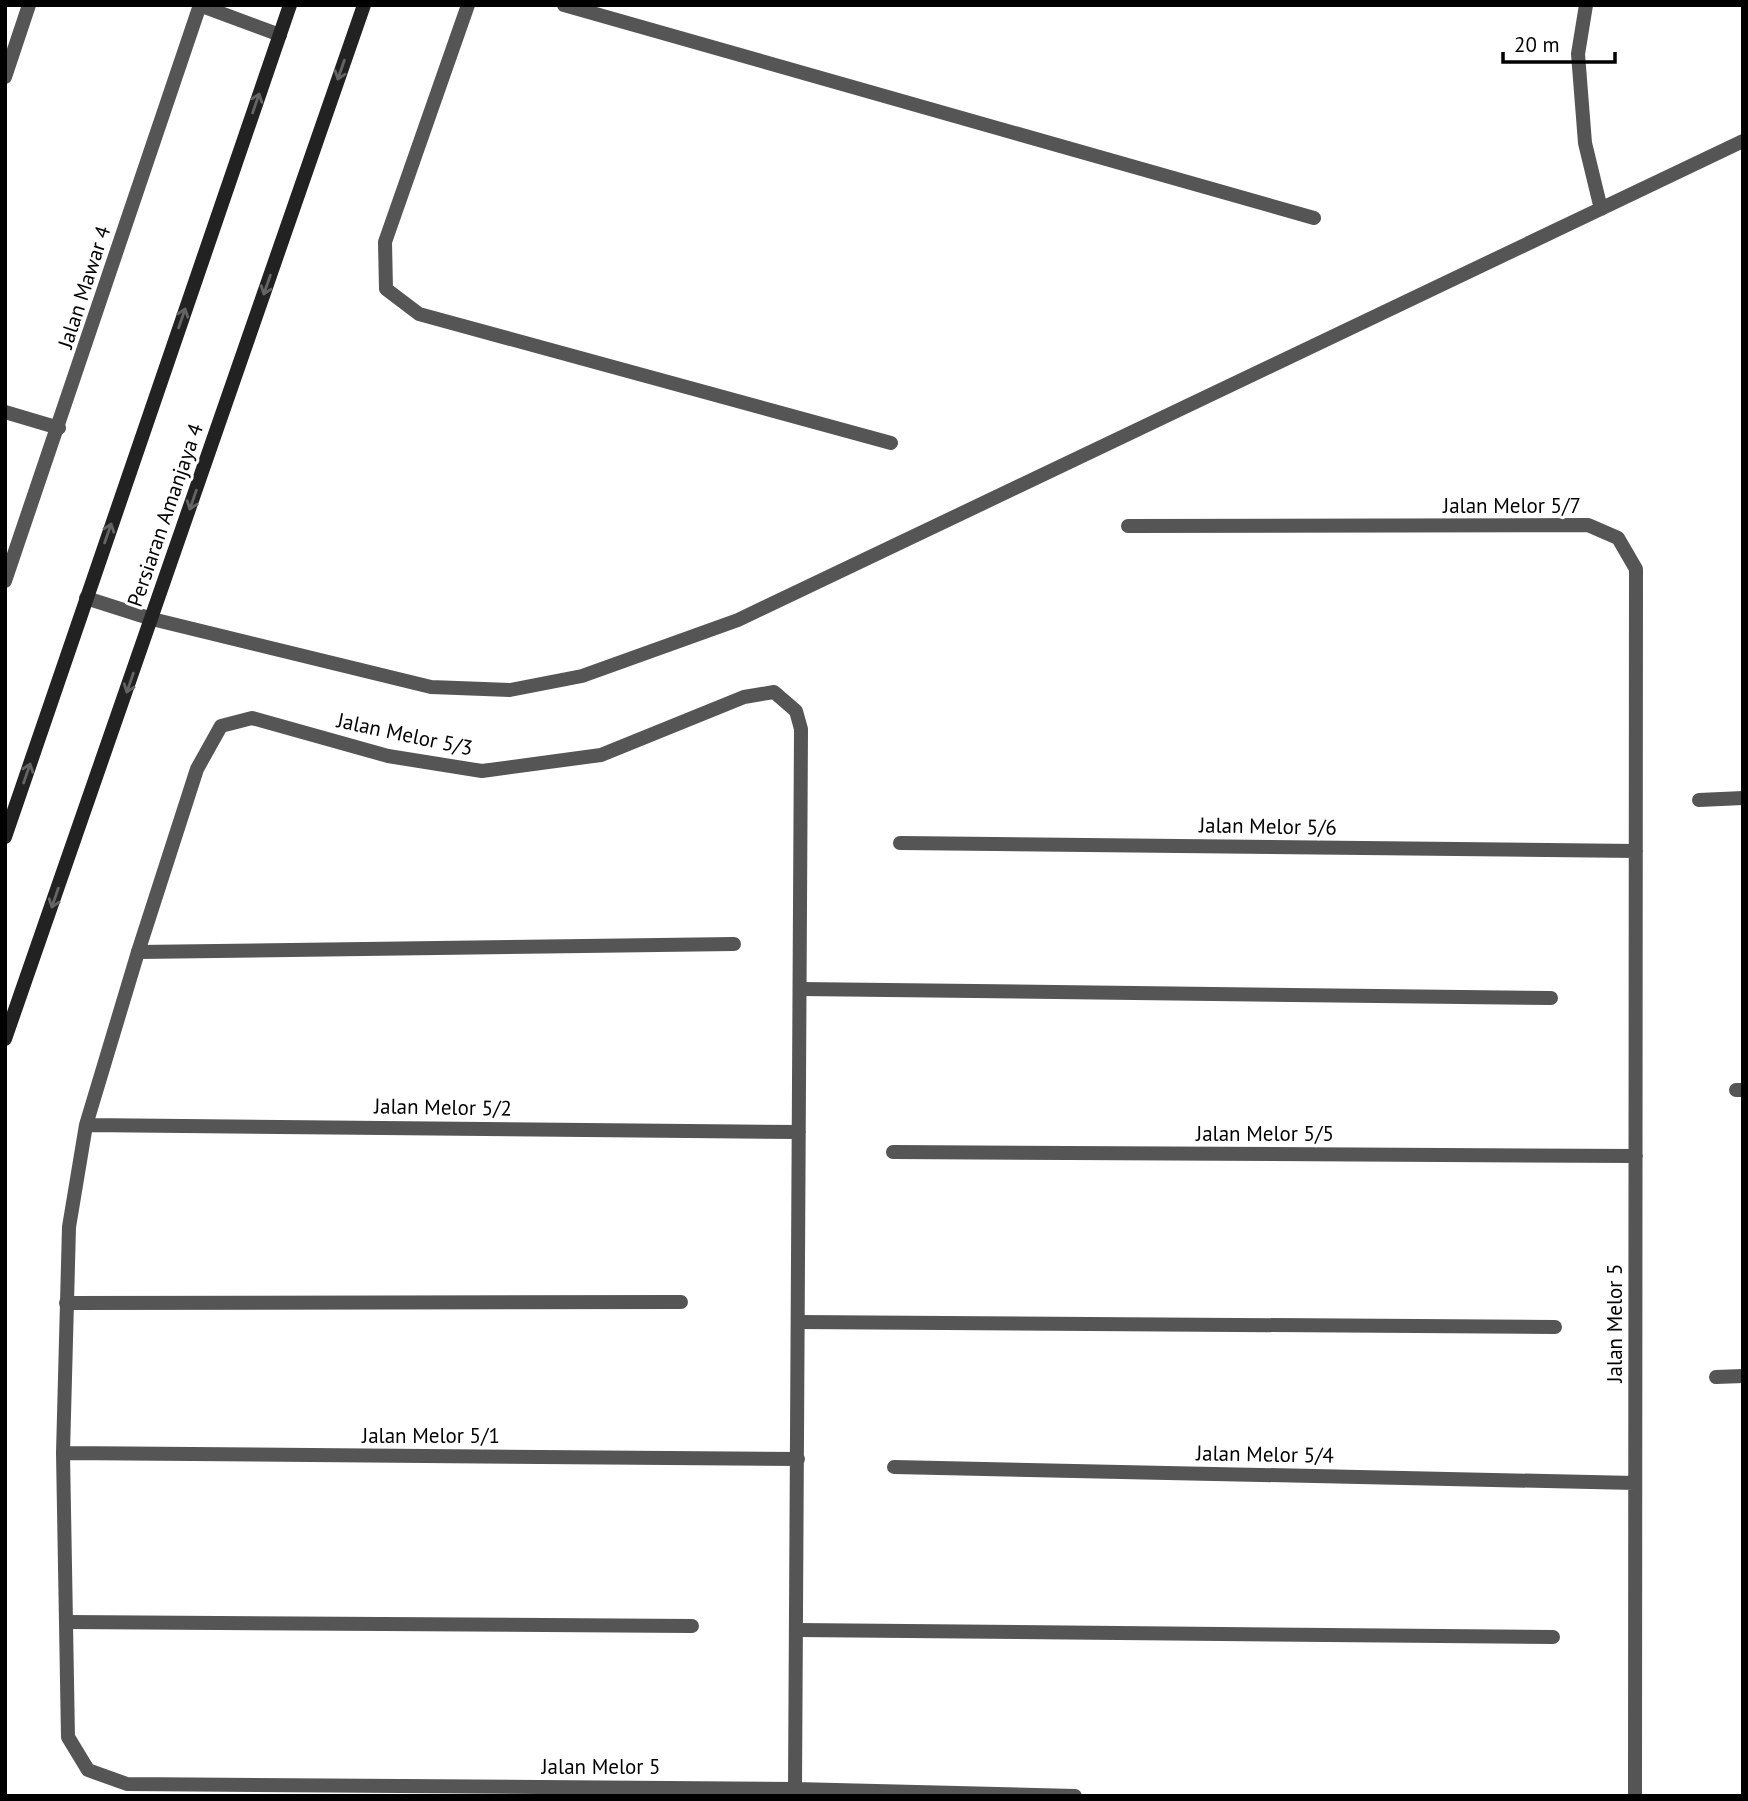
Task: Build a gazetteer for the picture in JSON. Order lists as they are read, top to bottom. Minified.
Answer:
{"streets":{"street":["Jalan Mawar 4","Jalan Melor 5/7","Persiaran Amanjaya 4","Jalan Melor 5/3","Jalan Melor 5/6","Jalan Melor 5/2","Jalan Melor 5/5","Jalan Melor 5","Jalan Melor 5/1","Jalan Melor 5/4"]},"crossings":[["Jalan Melor 5/7","Jalan Melor 5/6"],["Jalan Melor 5/7","Jalan Melor 5"],["Jalan Melor 5/3","Jalan Melor 5"],["Jalan Melor 5/6","Jalan Melor 5"],["Jalan Melor 5/2","Jalan Melor 5"],["Jalan Melor 5/5","Jalan Melor 5"],["Jalan Melor 5","Jalan Melor 5/1"],["Jalan Melor 5","Jalan Melor 5/4"]],"scale_bar":"20 m"}
